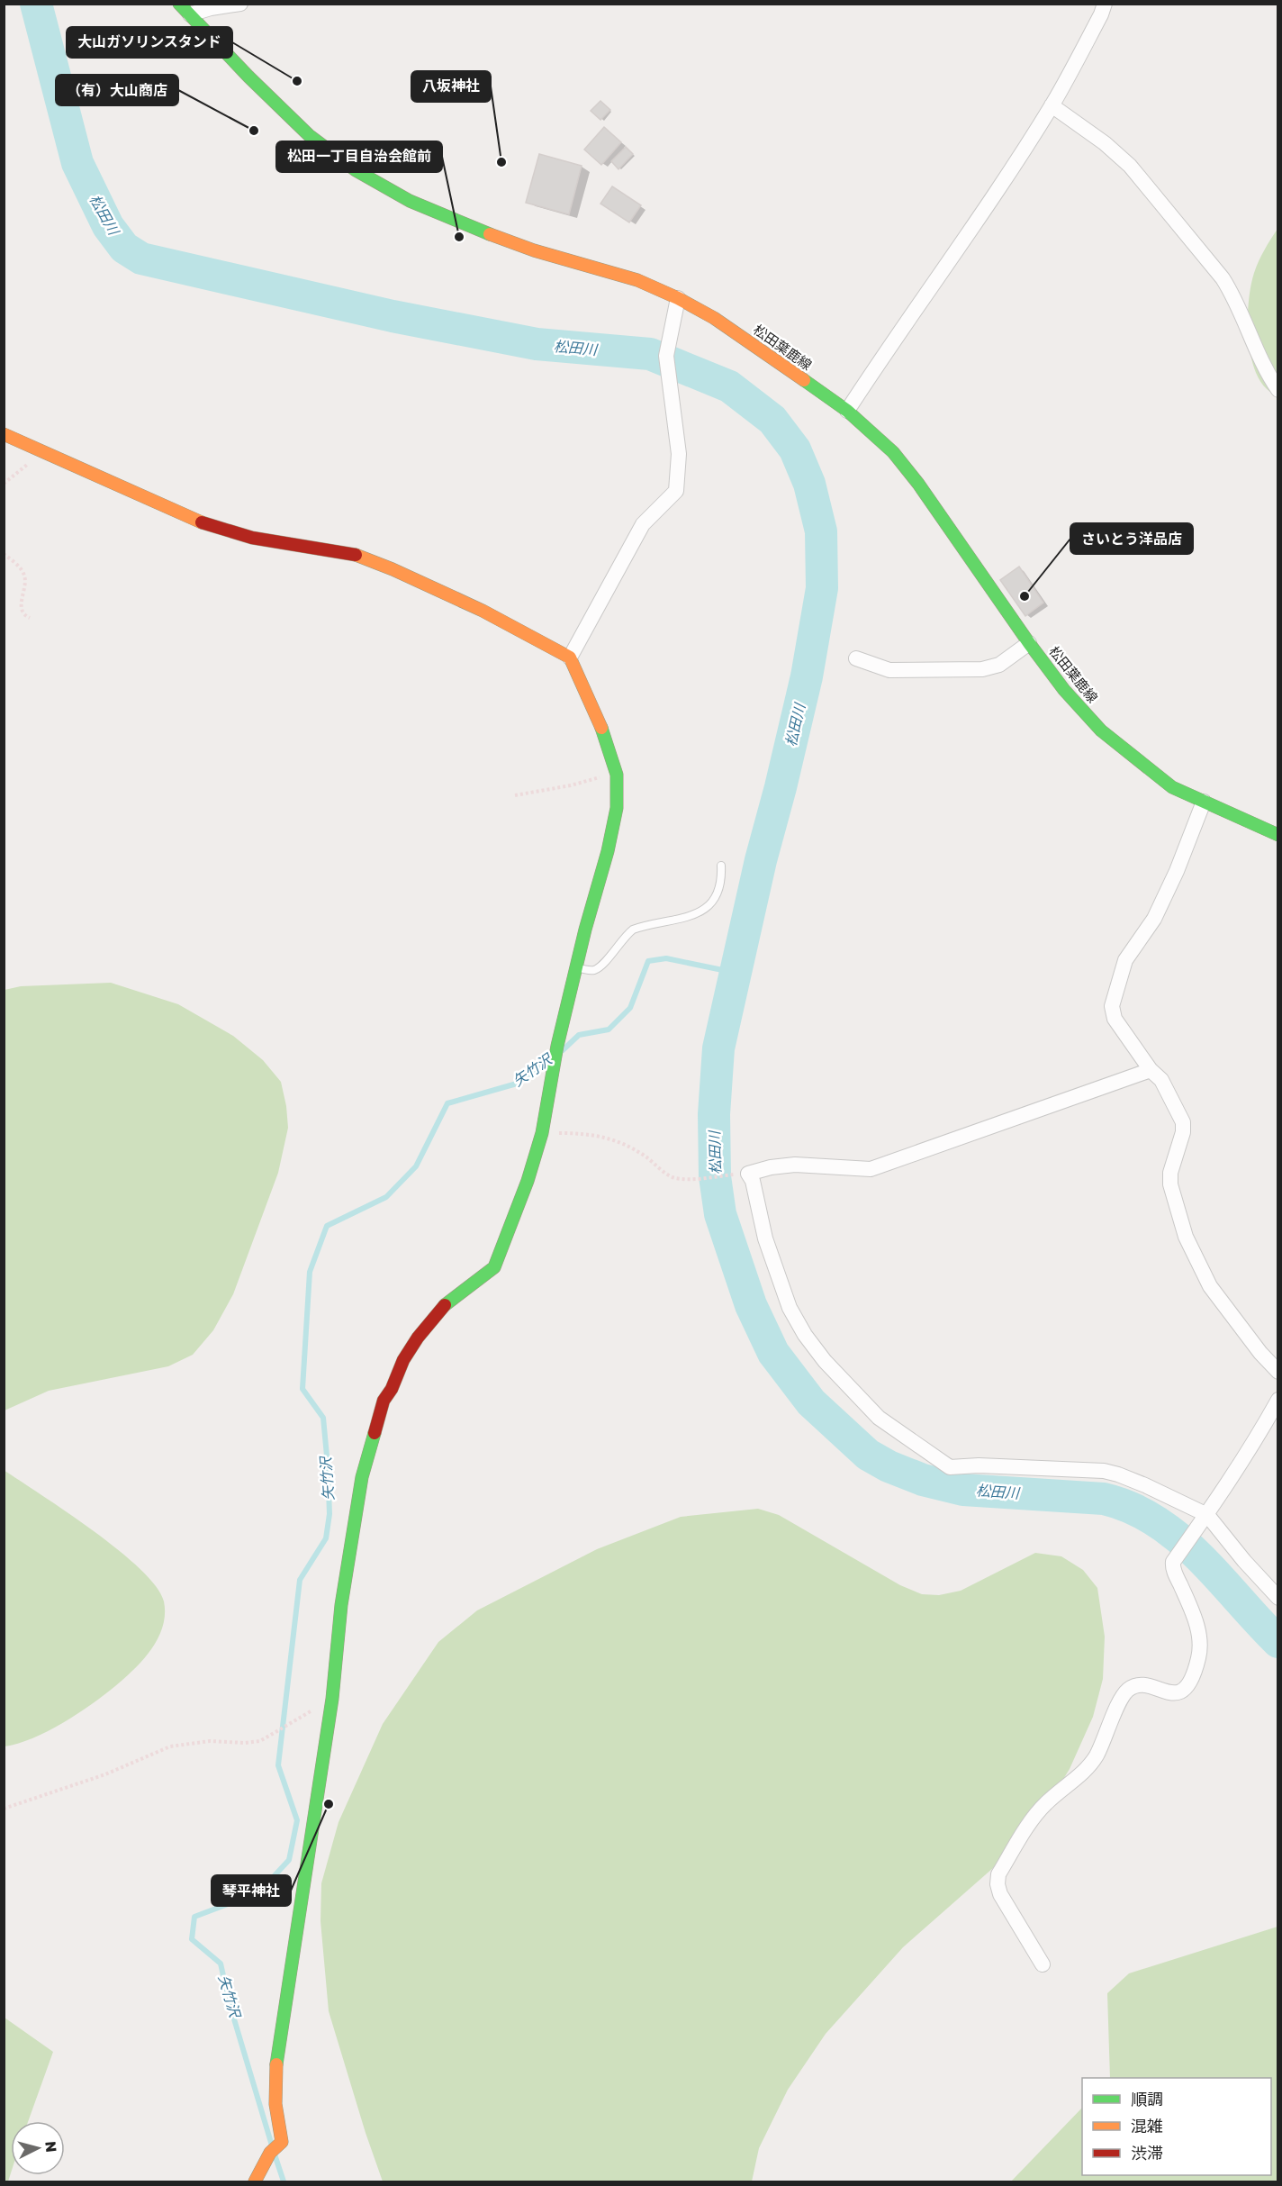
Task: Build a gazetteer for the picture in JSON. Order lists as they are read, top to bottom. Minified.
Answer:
{"streets":{"street":["松田葉鹿線"]},"water":["松田川","矢竹沢"],"places":["大山ガソリンスタンド","（有）大山商店","八坂神社","松田一丁目自治会館前","さいとう洋品店","琴平神社"],"legend":["順調","混雑","渋滞"],"north":"right"}
